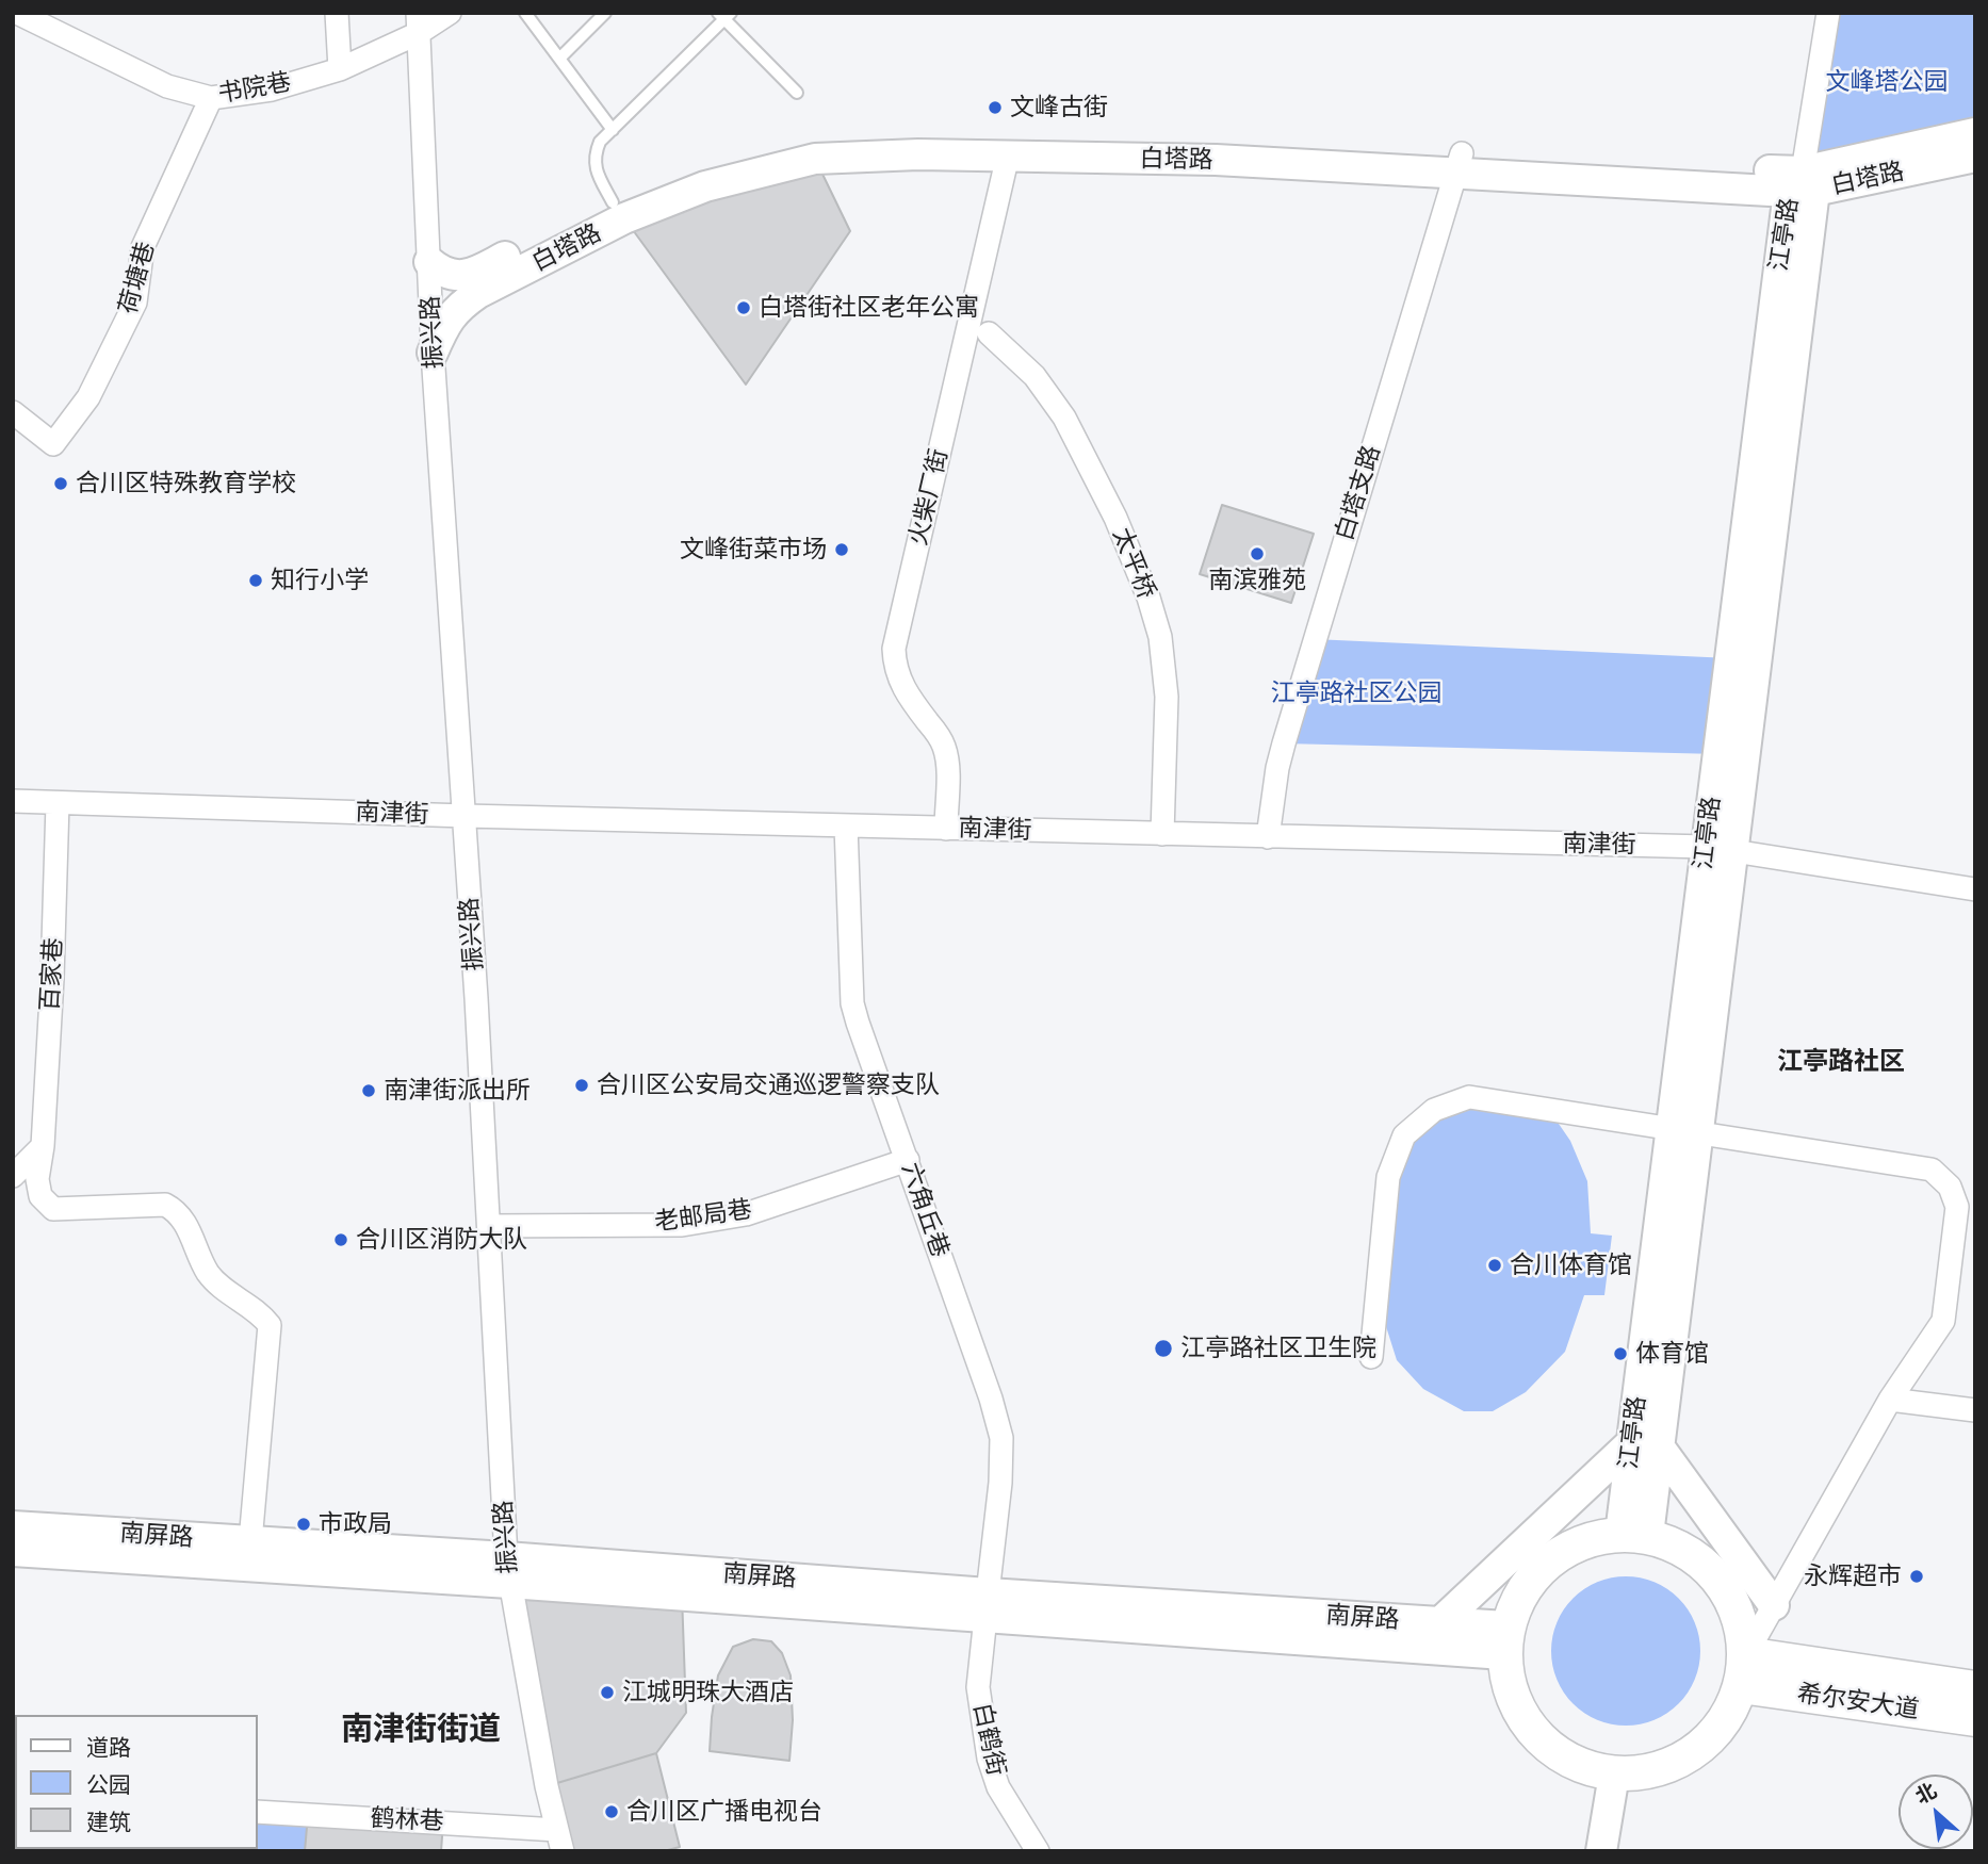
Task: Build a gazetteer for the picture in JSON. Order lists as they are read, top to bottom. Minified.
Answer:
{"streets":{"main road":["希尔安大道"],"street":["书院巷","白塔路","江亭路","荷塘巷","振兴路","白塔支路","火柴厂街","太平桥","南津街","百家巷","六角丘巷","老邮局巷","南屏路","白鹤街","鹤林巷"]},"crossings":[["书院巷","荷塘巷"],["书院巷","振兴路"],["白塔路","江亭路"],["白塔路","振兴路"],["白塔路","白塔支路"],["白塔路","火柴厂街"],["江亭路","南津街"],["江亭路","南屏路"],["江亭路","希尔安大道"],["振兴路","南津街"],["振兴路","老邮局巷"],["振兴路","南屏路"],["振兴路","鹤林巷"],["白塔支路","南津街"],["火柴厂街","南津街"],["太平桥","南津街"],["南津街","百家巷"],["南津街","六角丘巷"],["百家巷","南屏路"],["六角丘巷","老邮局巷"],["六角丘巷","南屏路"],["六角丘巷","白鹤街"],["南屏路","希尔安大道"],["南屏路","白鹤街"]],"districts":["江亭路社区","南津街街道"],"parks":["文峰塔公园","江亭路社区公园"],"places":["文峰古街","白塔街社区老年公寓","合川区特殊教育学校","文峰街菜市场","南滨雅苑","知行小学","合川区公安局交通巡逻警察支队","南津街派出所","合川区消防大队","合川体育馆","江亭路社区卫生院","体育馆","市政局","永辉超市","江城明珠大酒店","合川区广播电视台"],"legend":["道路","公园","建筑"],"north":"top left"}
